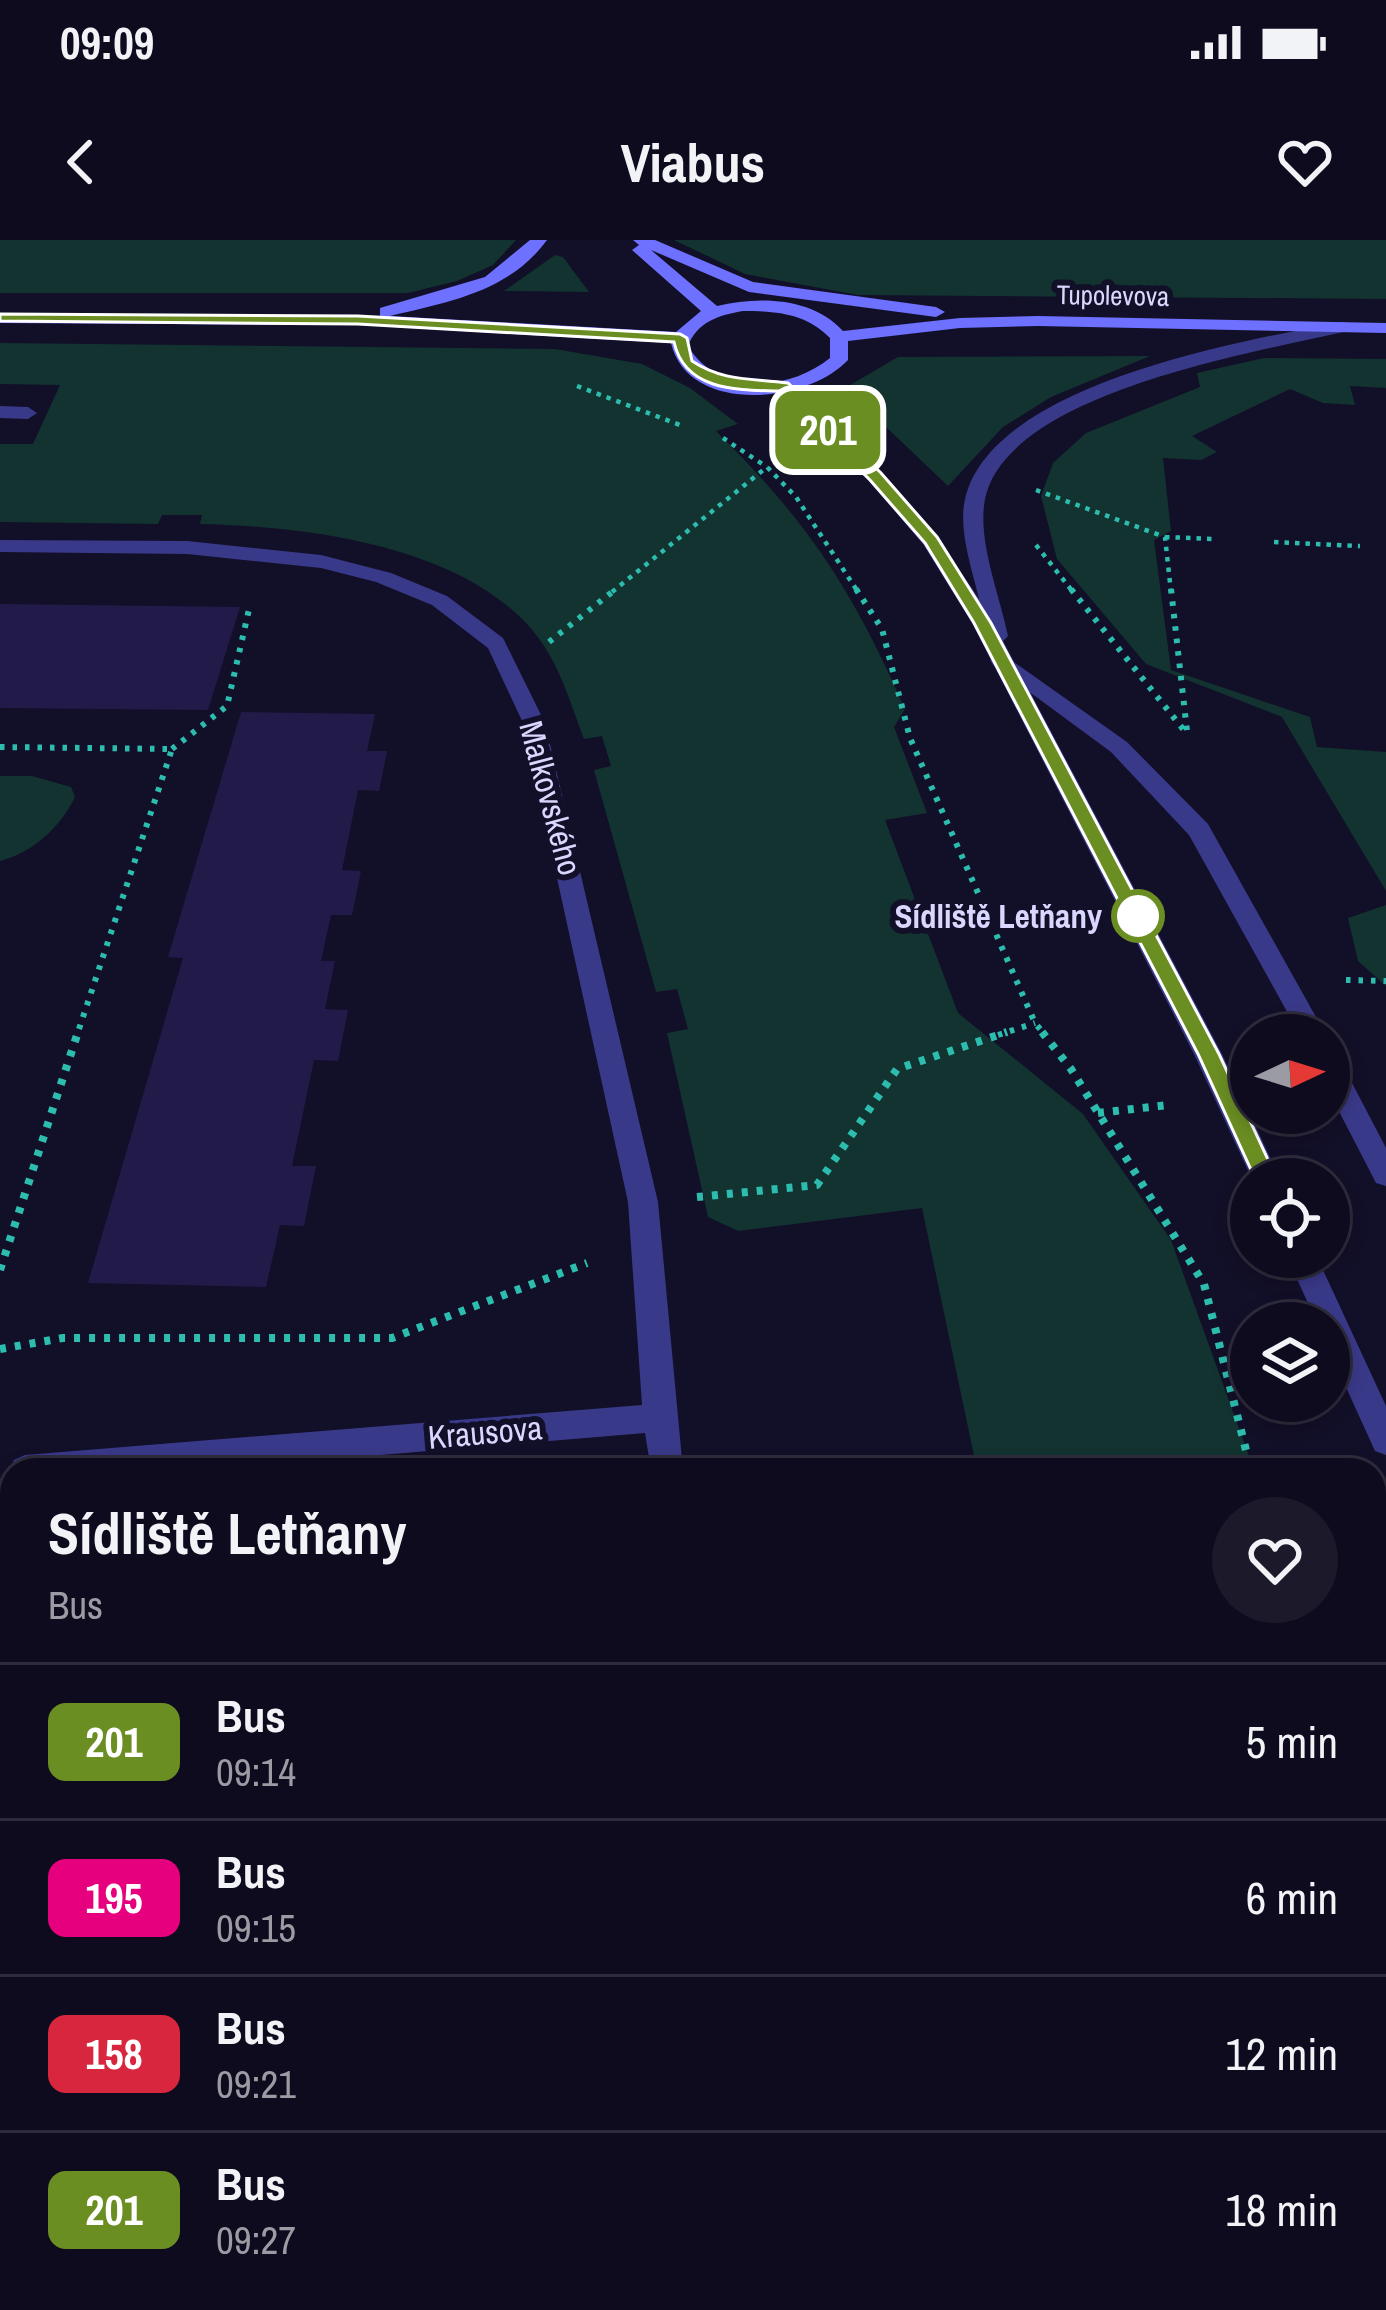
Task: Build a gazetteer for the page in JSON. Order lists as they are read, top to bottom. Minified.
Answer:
{"streets":{"main road":["Tupolevova"],"street":["Malkovského","Krausova"]},"crossings":[["Malkovského","Krausova"]],"places":["Sídliště Letňany"],"lines":["bus line 201"],"north":"right","page":{"status":"09:09","header":"Viabus","on_map":"201","heading":["Sídliště Letňany","Bus"],"list":[{"mark":"201","name":"Bus","note":"09:14","value":"5 min"},{"mark":"195","name":"Bus","note":"09:15","value":"6 min"},{"mark":"158","name":"Bus","note":"09:21","value":"12 min"},{"mark":"201","name":"Bus","note":"09:27","value":"18 min"}]}}
